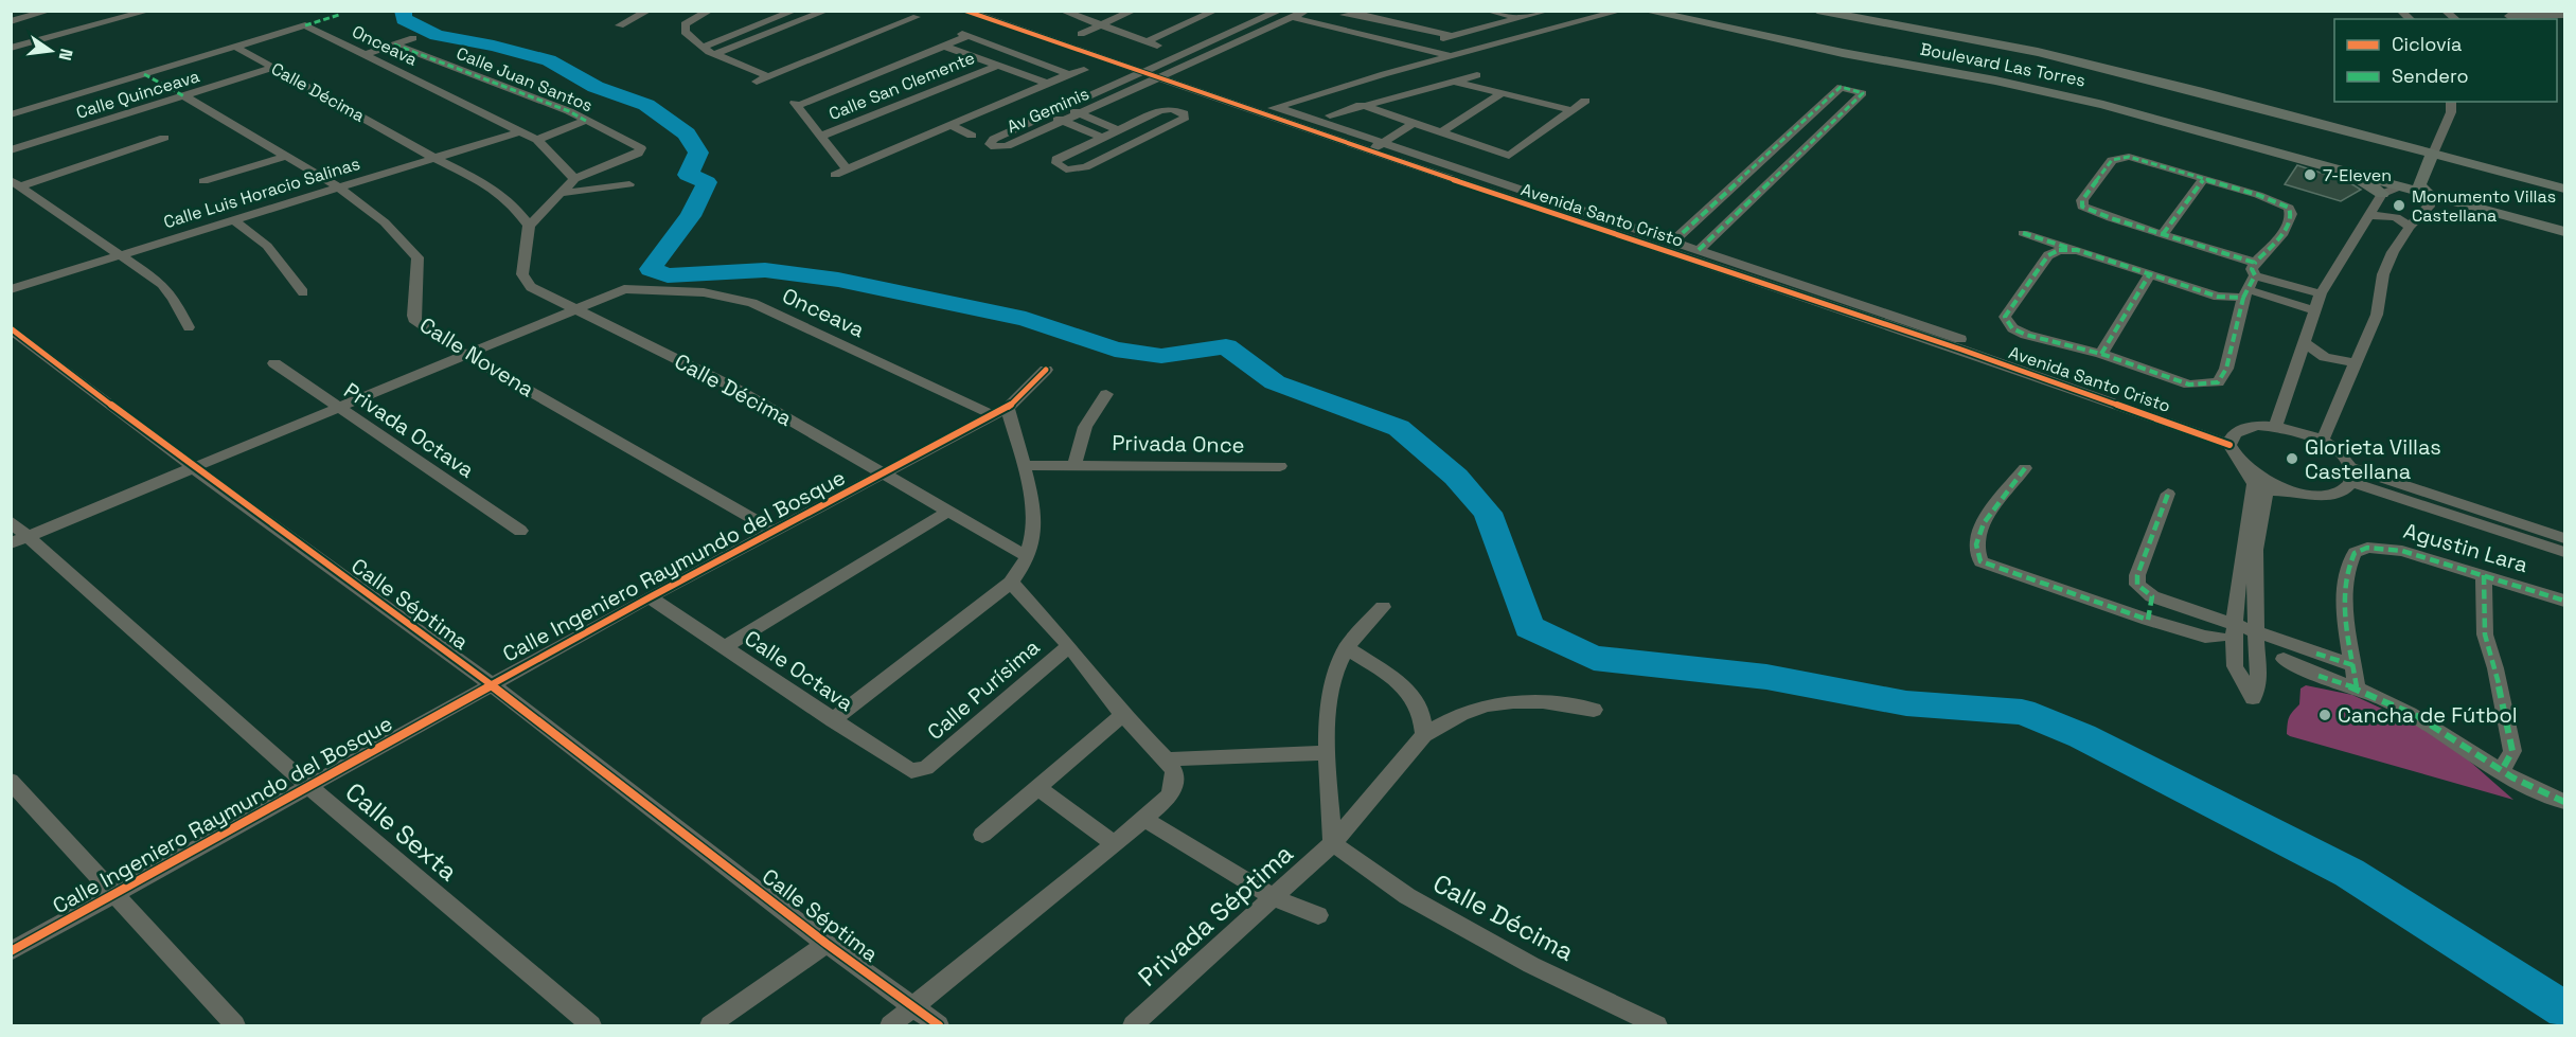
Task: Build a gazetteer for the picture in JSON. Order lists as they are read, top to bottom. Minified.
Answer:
{"streets":{"main road":["Boulevard Las Torres"],"street":["Onceava","Calle Juan Santos","Calle San Clemente","Calle Décima","Calle Quinceava","Av Geminis","Calle Luis Horacio Salinas","Avenida Santo Cristo","Calle Novena","Privada Octava","Privada Once","Agustin Lara","Calle Ingeniero Raymundo del Bosque","Calle Séptima","Calle Octava","Calle Purísima","Calle Sexta","Privada Séptima"]},"crossings":[["Onceava","Calle Juan Santos"],["Onceava","Calle Décima"],["Onceava","Calle Luis Horacio Salinas"],["Onceava","Calle Ingeniero Raymundo del Bosque"],["Calle Décima","Calle Quinceava"],["Calle Décima","Calle Luis Horacio Salinas"],["Calle Décima","Calle Ingeniero Raymundo del Bosque"],["Calle Décima","Privada Séptima"],["Calle Quinceava","Calle Novena"],["Av Geminis","Avenida Santo Cristo"],["Calle Luis Horacio Salinas","Calle Novena"],["Calle Novena","Calle Ingeniero Raymundo del Bosque"],["Calle Ingeniero Raymundo del Bosque","Calle Séptima"],["Calle Ingeniero Raymundo del Bosque","Calle Octava"],["Calle Ingeniero Raymundo del Bosque","Calle Sexta"],["Calle Octava","Calle Purísima"]],"places":["7-Eleven","Monumento Villas Castellana","Glorieta Villas Castellana","Cancha de Fútbol"],"legend":["Ciclovía","Sendero"],"north":"right"}
